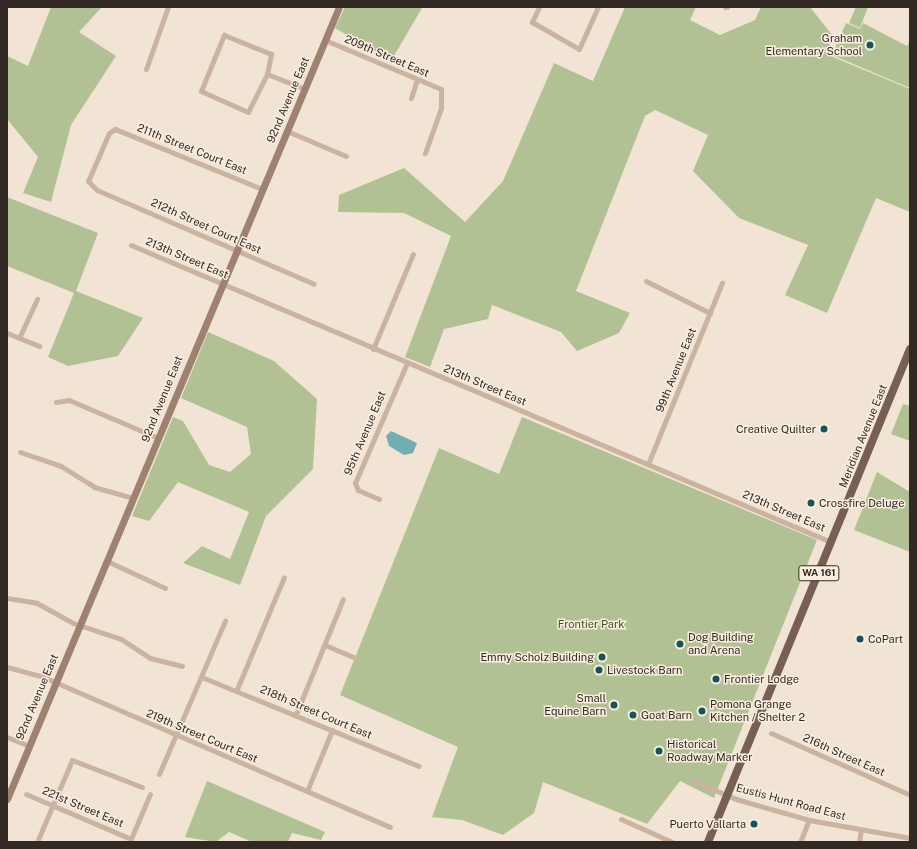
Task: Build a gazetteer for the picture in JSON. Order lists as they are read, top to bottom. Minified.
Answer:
{"streets":{"main road":["Meridian Avenue East","WA 161"],"street":["209th Street East","92nd Avenue East","211th Street Court East","212th Street Court East","213th Street East","99th Avenue East","95th Avenue East","218th Street Court East","219th Street Court East","216th Street East","Eustis Hunt Road East","221st Street East"]},"crossings":[["209th Street East","92nd Avenue East"],["92nd Avenue East","211th Street Court East"],["92nd Avenue East","212th Street Court East"],["92nd Avenue East","213th Street East"],["92nd Avenue East","219th Street Court East"],["211th Street Court East","212th Street Court East"],["213th Street East","99th Avenue East"],["213th Street East","95th Avenue East"],["213th Street East","Meridian Avenue East"],["Meridian Avenue East","Eustis Hunt Road East"]],"parks":["Frontier Park"],"places":["Graham Elementary School","Creative Quilter","Crossfire Deluge","CoPart","Dog Building and Arena","Emmy Scholz Building","Livestock Barn","Frontier Lodge","Small Equine Barn","Pomona Grange Kitchen / Shelter 2","Goat Barn","Historical Roadway Marker","Puerto Vallarta"]}
